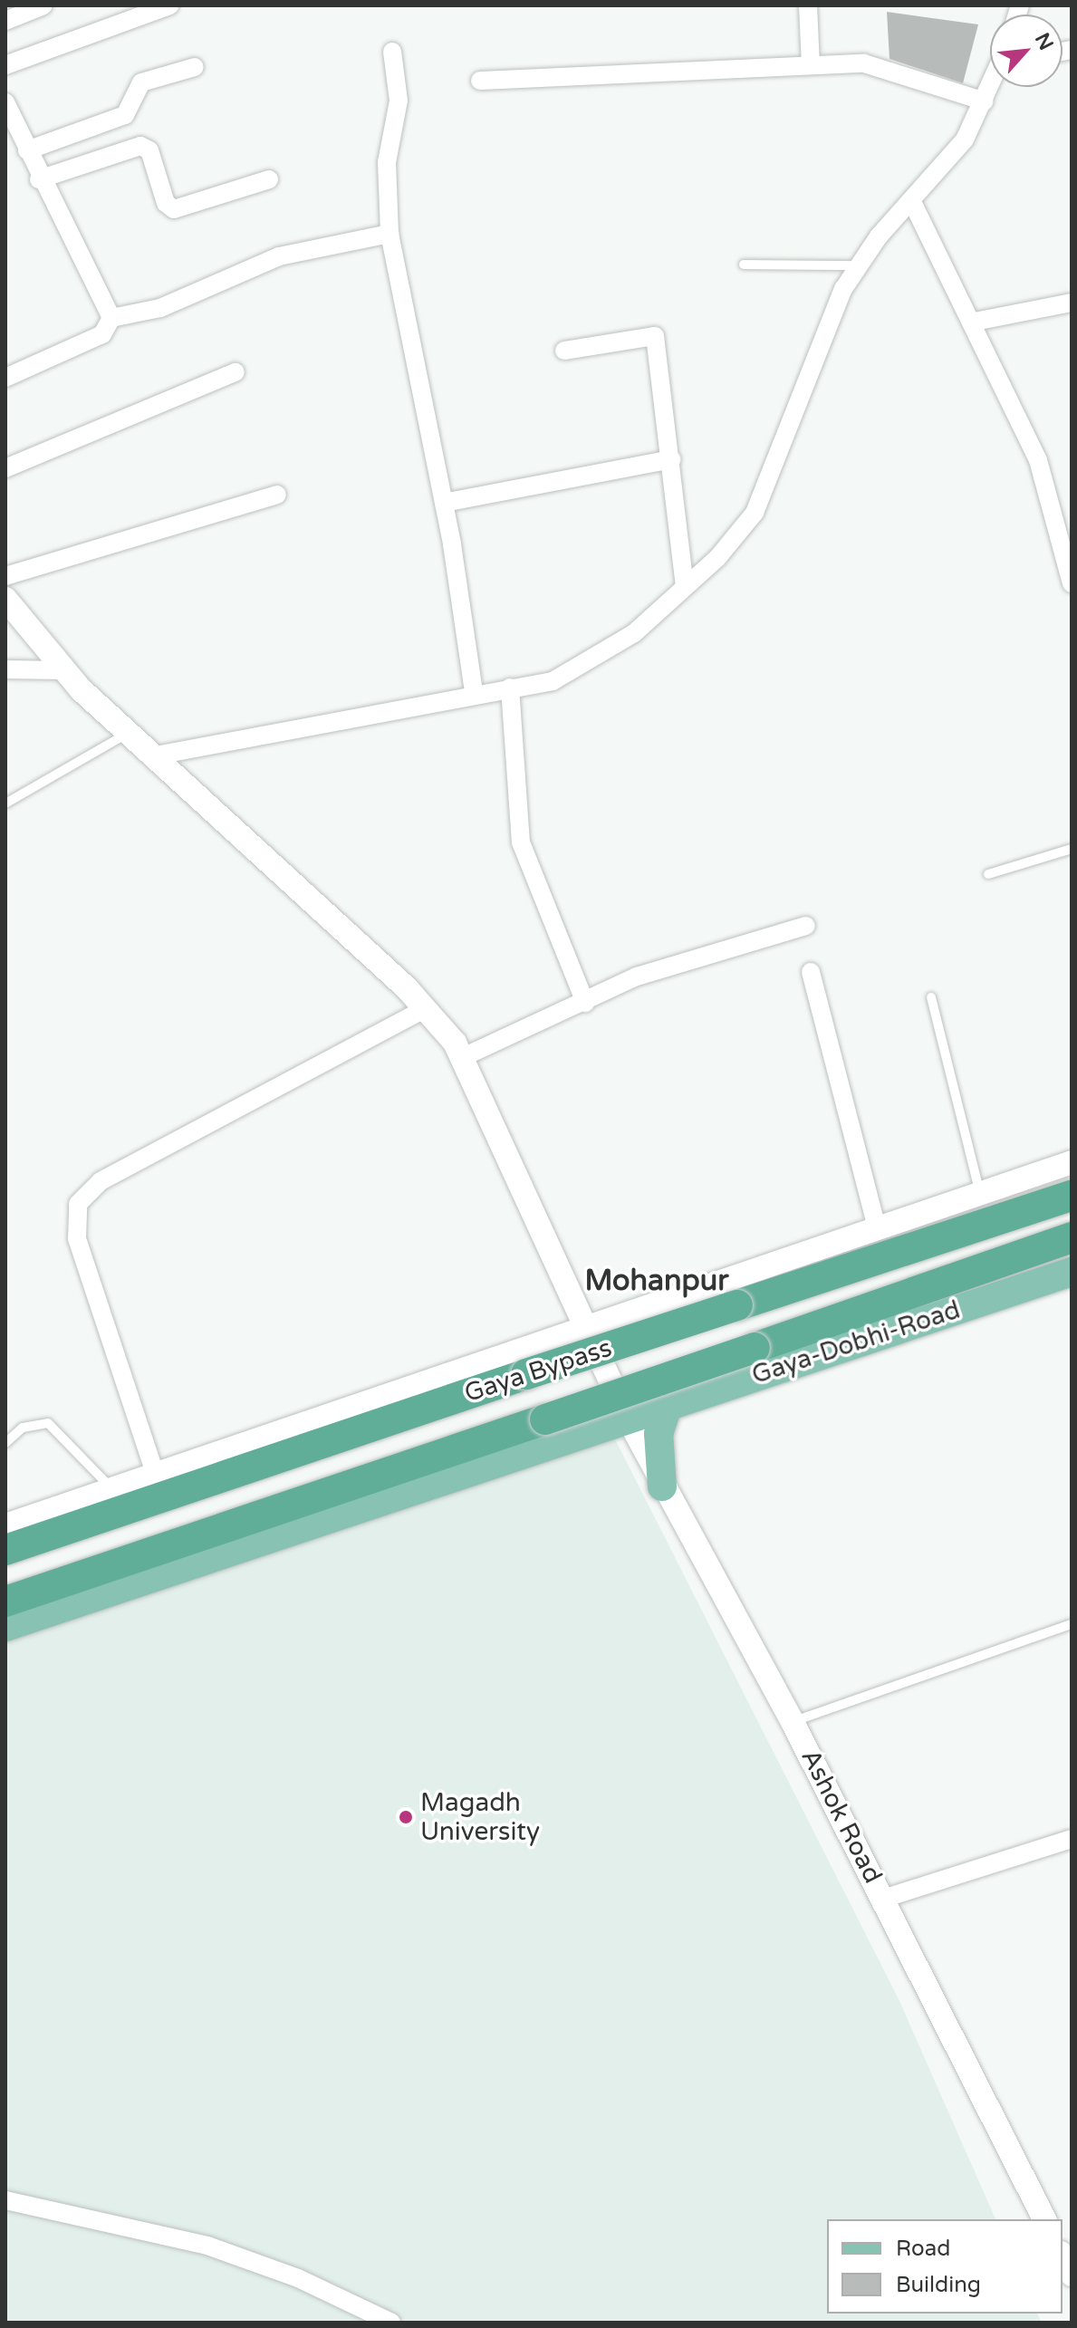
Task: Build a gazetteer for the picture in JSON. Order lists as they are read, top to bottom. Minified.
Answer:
{"streets":{"highway":["Gaya Bypass"],"main road":["Gaya-Dobhi-Road"],"street":["Ashok Road"]},"crossings":[["Gaya-Dobhi-Road","Ashok Road"]],"districts":["Mohanpur"],"places":["Magadh University"],"legend":["Road","Building"],"north":"top right"}
